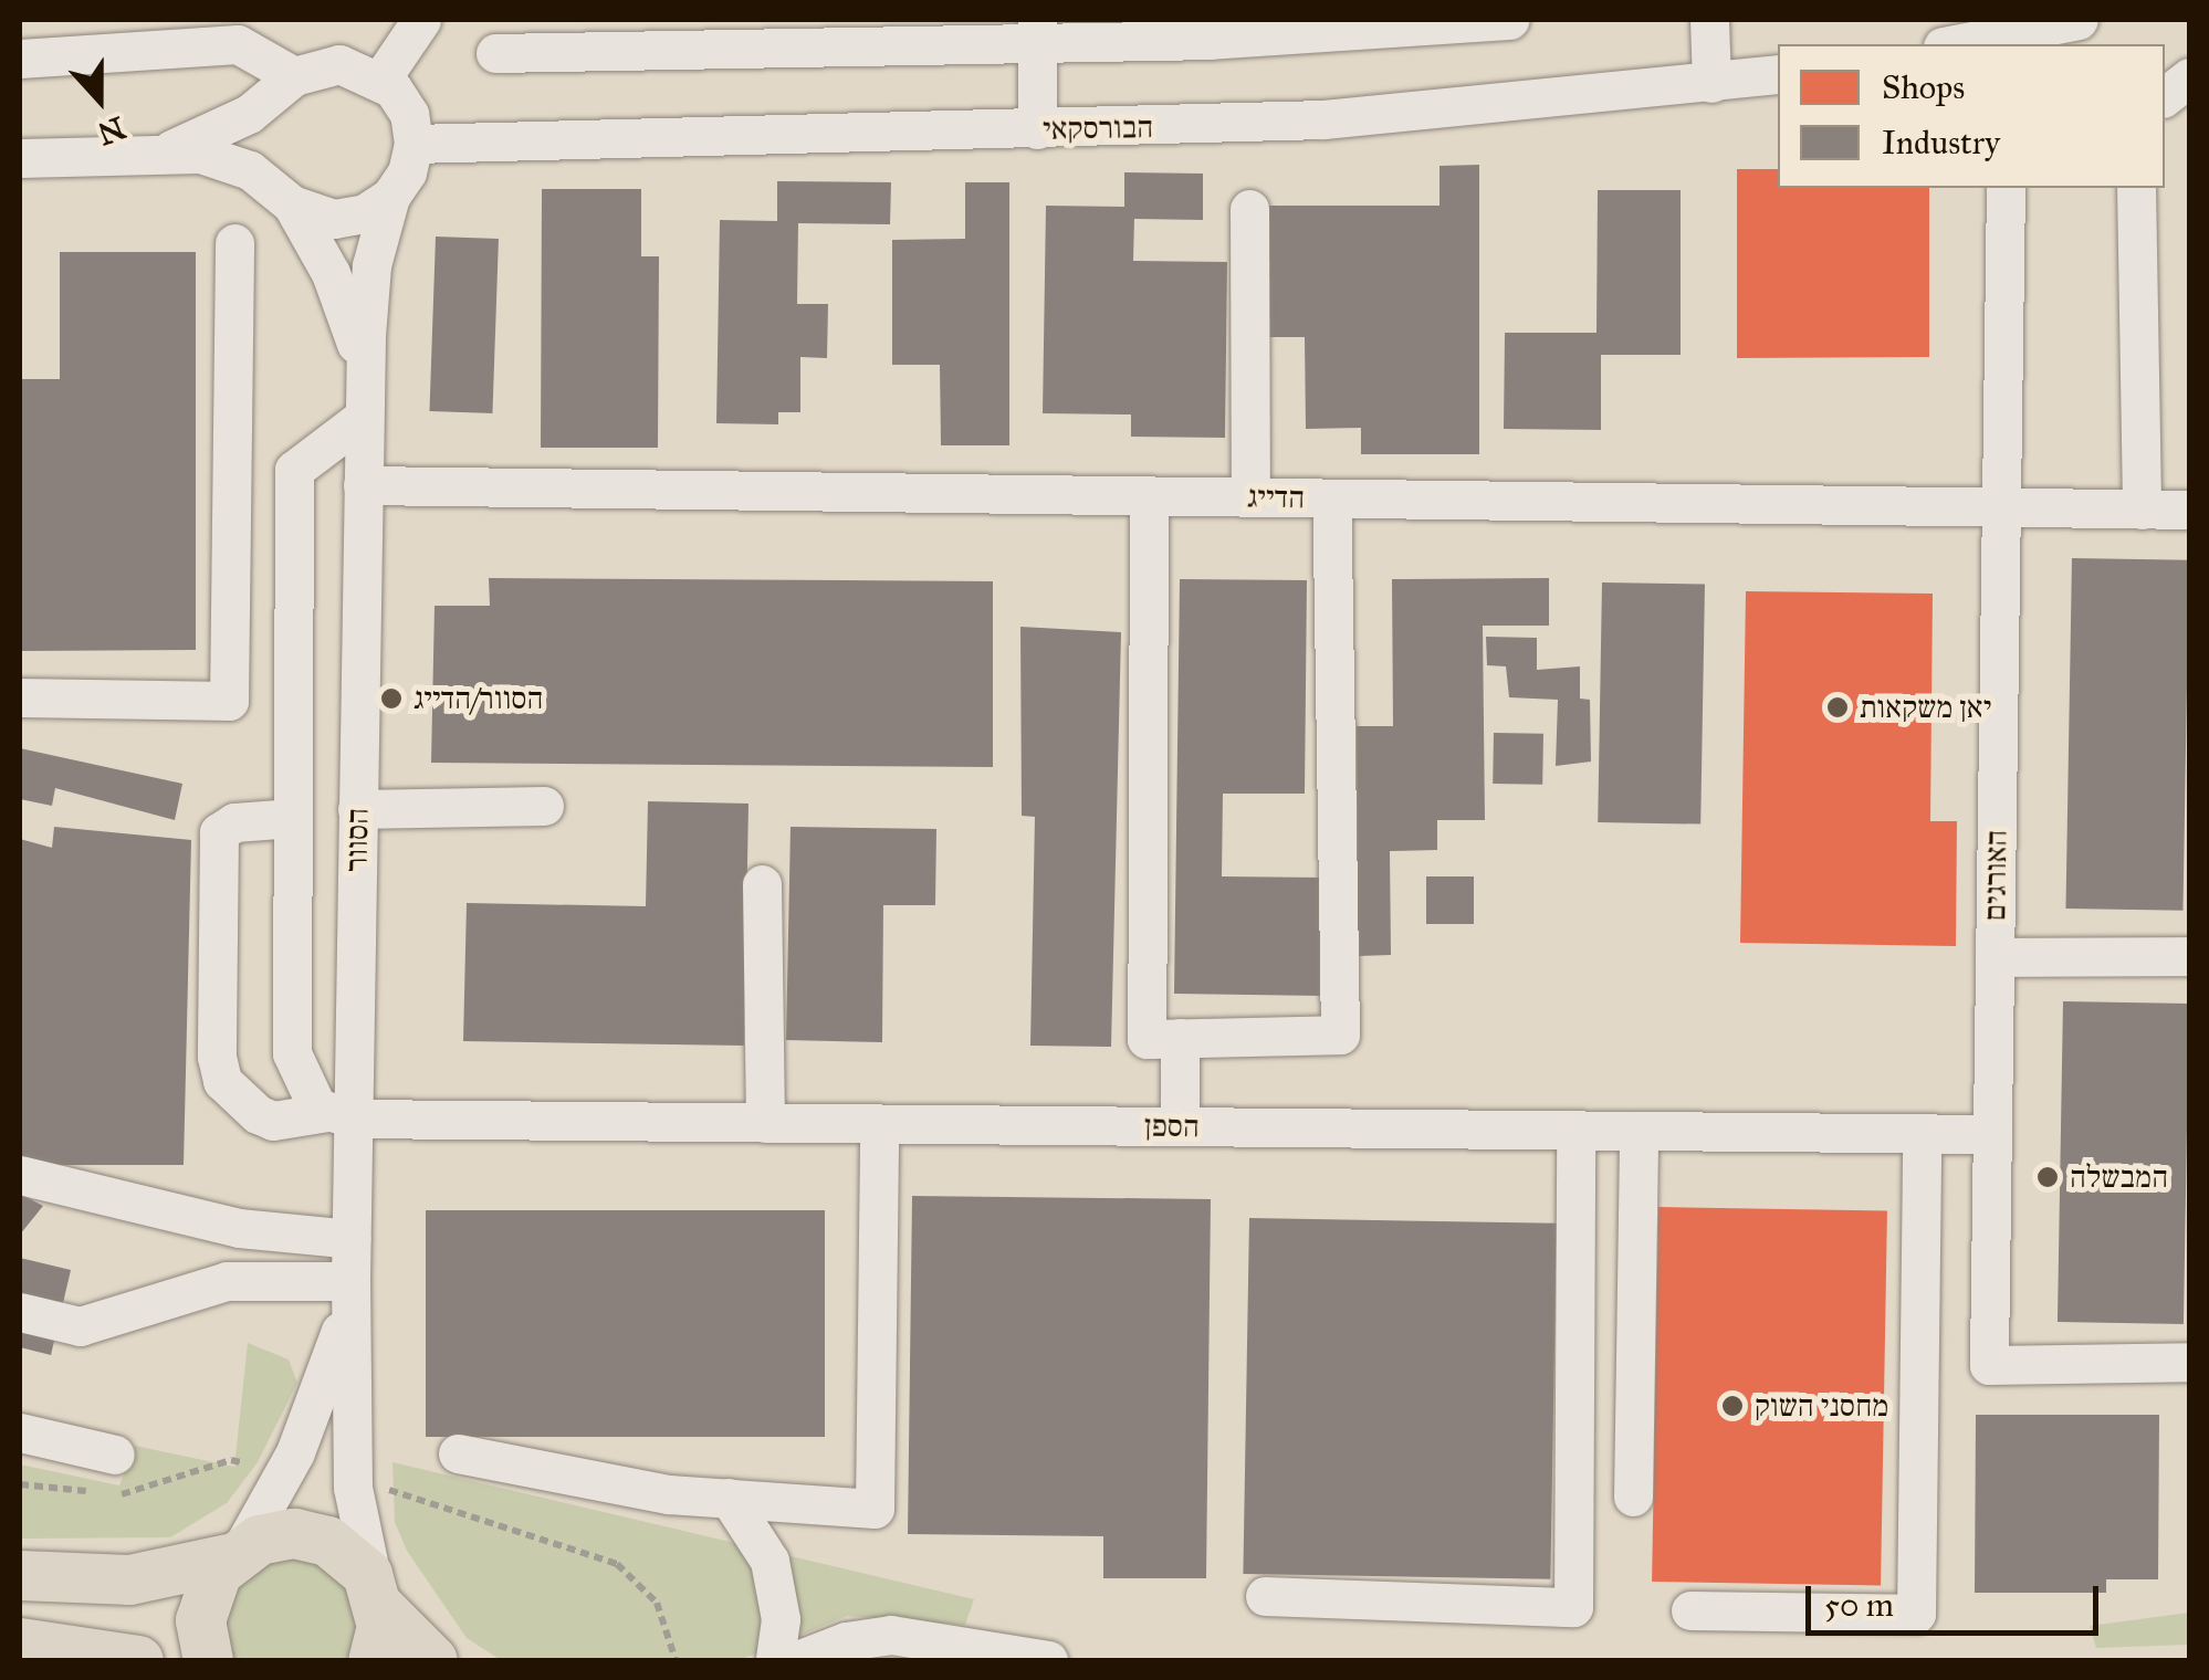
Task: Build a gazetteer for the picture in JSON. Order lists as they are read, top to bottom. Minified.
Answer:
{"streets":{"street":["הבורסקאי","הדייג","הסוור","האורגים","הספן"]},"crossings":[["הבורסקאי","הסוור"],["הדייג","הסוור"],["הדייג","האורגים"],["הסוור","הספן"],["האורגים","הספן"]],"places":["הסוור/הדייג","יאן משקאות","המבשלה","מחסני השוק"],"legend":["Shops","Industry"],"scale_bar":"50 m","north":"bottom"}
